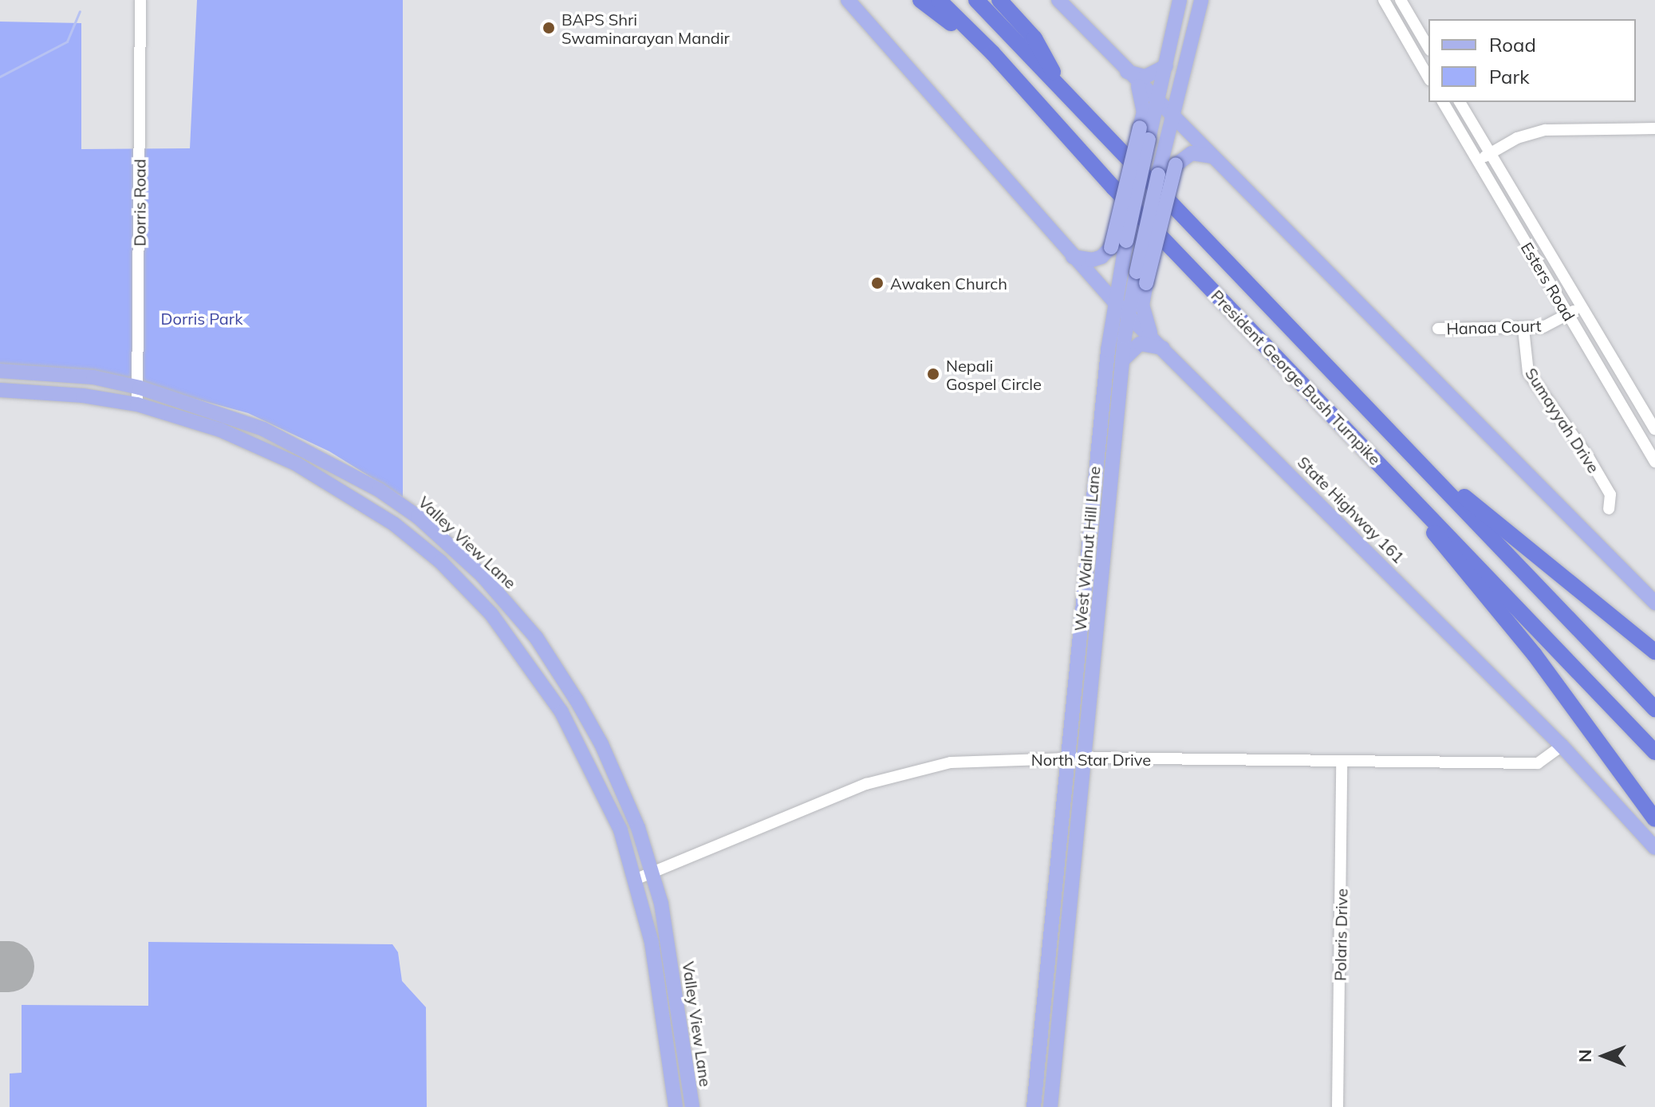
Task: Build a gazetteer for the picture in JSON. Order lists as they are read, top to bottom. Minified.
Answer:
{"streets":{"highway":["President George Bush Turnpike"],"main road":["State Highway 161","Valley View Lane","West Walnut Hill Lane"],"street":["Dorris Road","Esters Road","Hanaa Court","Sumayyah Drive","North Star Drive","Polaris Drive"]},"crossings":[["Dorris Road","Valley View Lane"],["Esters Road","Hanaa Court"],["Hanaa Court","Sumayyah Drive"],["State Highway 161","West Walnut Hill Lane"],["State Highway 161","North Star Drive"],["Valley View Lane","North Star Drive"],["West Walnut Hill Lane","North Star Drive"],["North Star Drive","Polaris Drive"]],"parks":["Dorris Park"],"places":["BAPS Shri Swaminarayan Mandir","Awaken Church","Nepali Gospel Circle"],"legend":["Road","Park"],"north":"left"}
